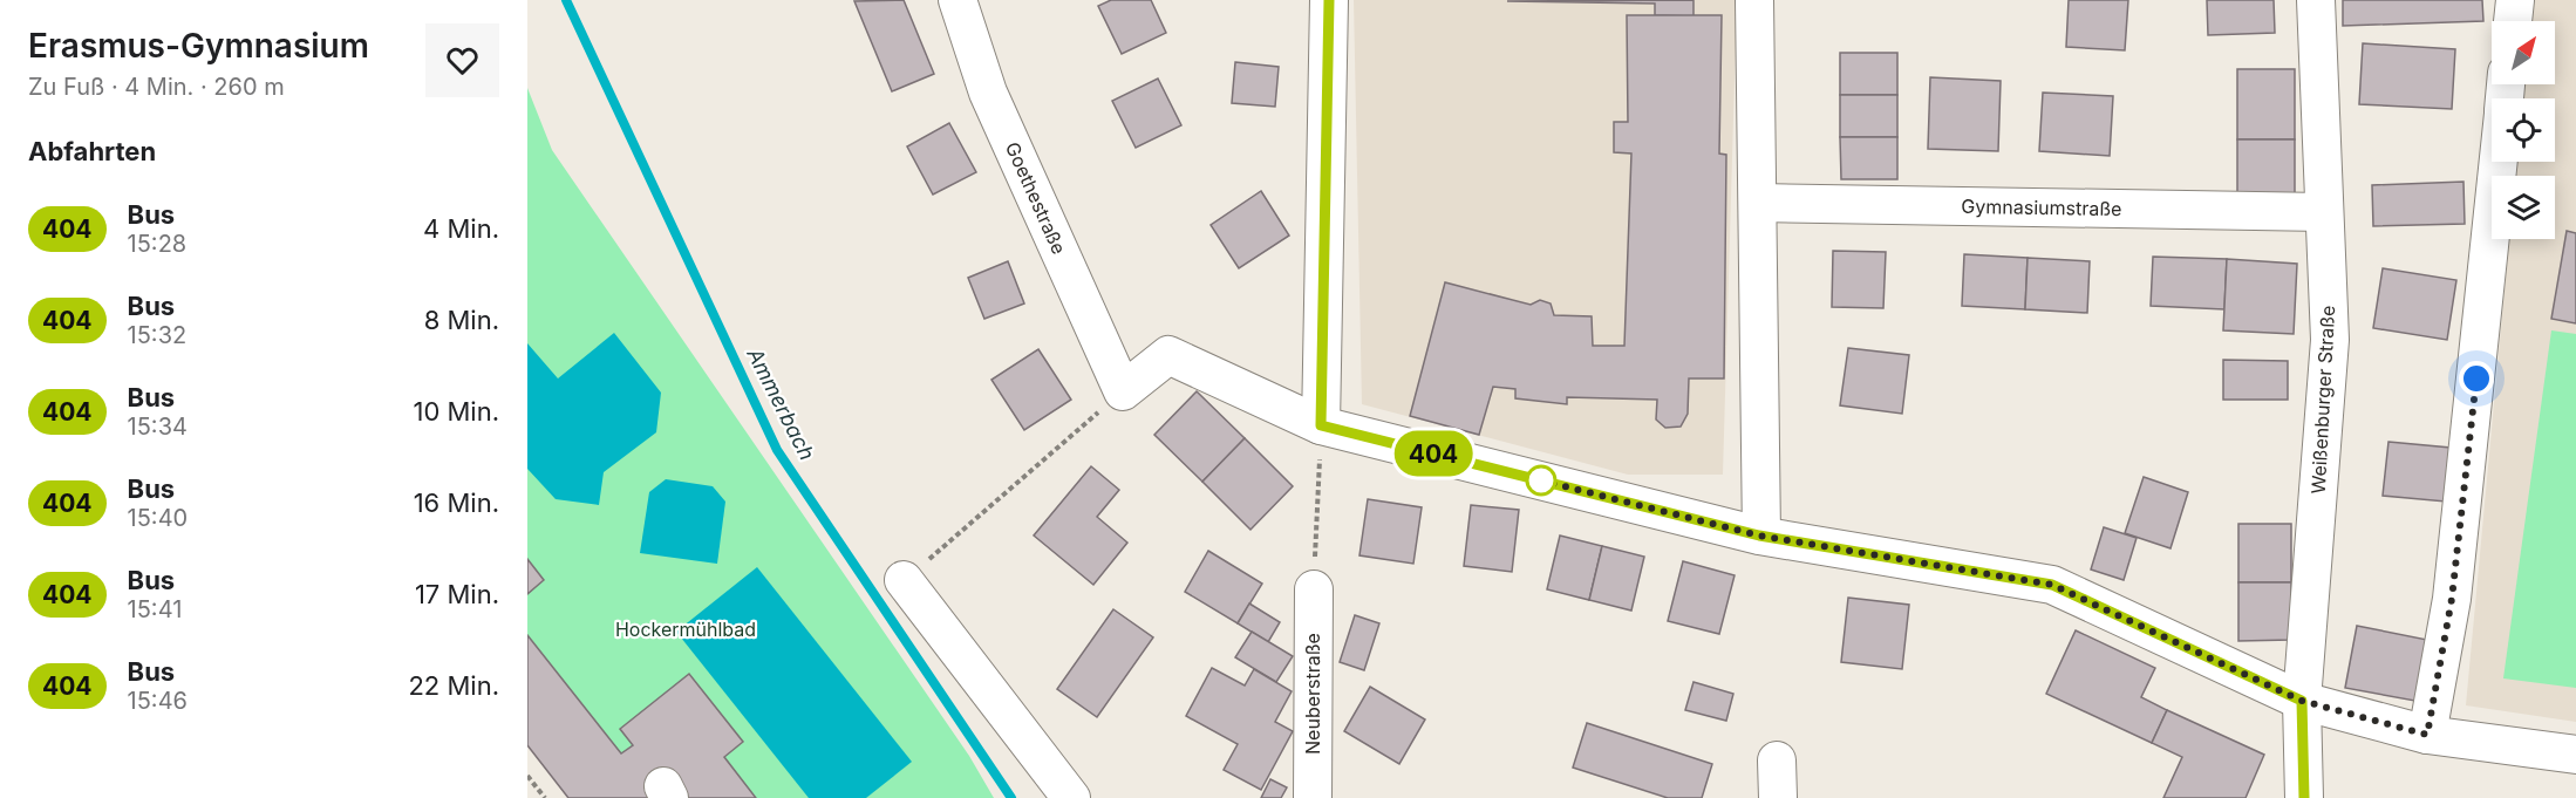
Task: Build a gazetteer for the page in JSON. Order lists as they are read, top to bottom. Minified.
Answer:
{"streets":{"street":["Goethestraße","Gymnasiumstraße","Weißenburger Straße","Neuberstraße"]},"crossings":[["Gymnasiumstraße","Weißenburger Straße"]],"water":["Ammerbach"],"parks":["Hockermühlbad"],"lines":["bus line 404"],"north":"top right","page":{"heading":[["Erasmus-Gymnasium","Zu Fuß · 4 Min. · 260 m"],"Abfahrten"],"on_map":"404","list":[{"mark":"404","name":"Bus","note":"15:28","value":"4 Min."},{"mark":"404","name":"Bus","note":"15:32","value":"8 Min."},{"mark":"404","name":"Bus","note":"15:34","value":"10 Min."},{"mark":"404","name":"Bus","note":"15:40","value":"16 Min."},{"mark":"404","name":"Bus","note":"15:41","value":"17 Min."},{"mark":"404","name":"Bus","note":"15:46","value":"22 Min."}]}}
